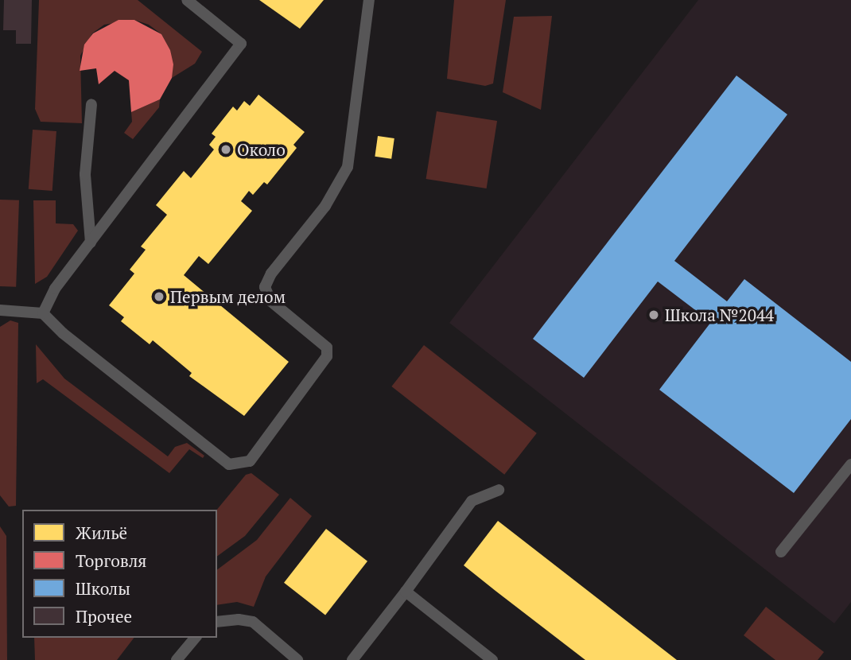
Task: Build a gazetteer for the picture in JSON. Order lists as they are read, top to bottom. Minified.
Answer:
{"places":["Около","Первым делом","Школа №2044"],"legend":["Жильё","Торговля","Школы","Прочее"]}
